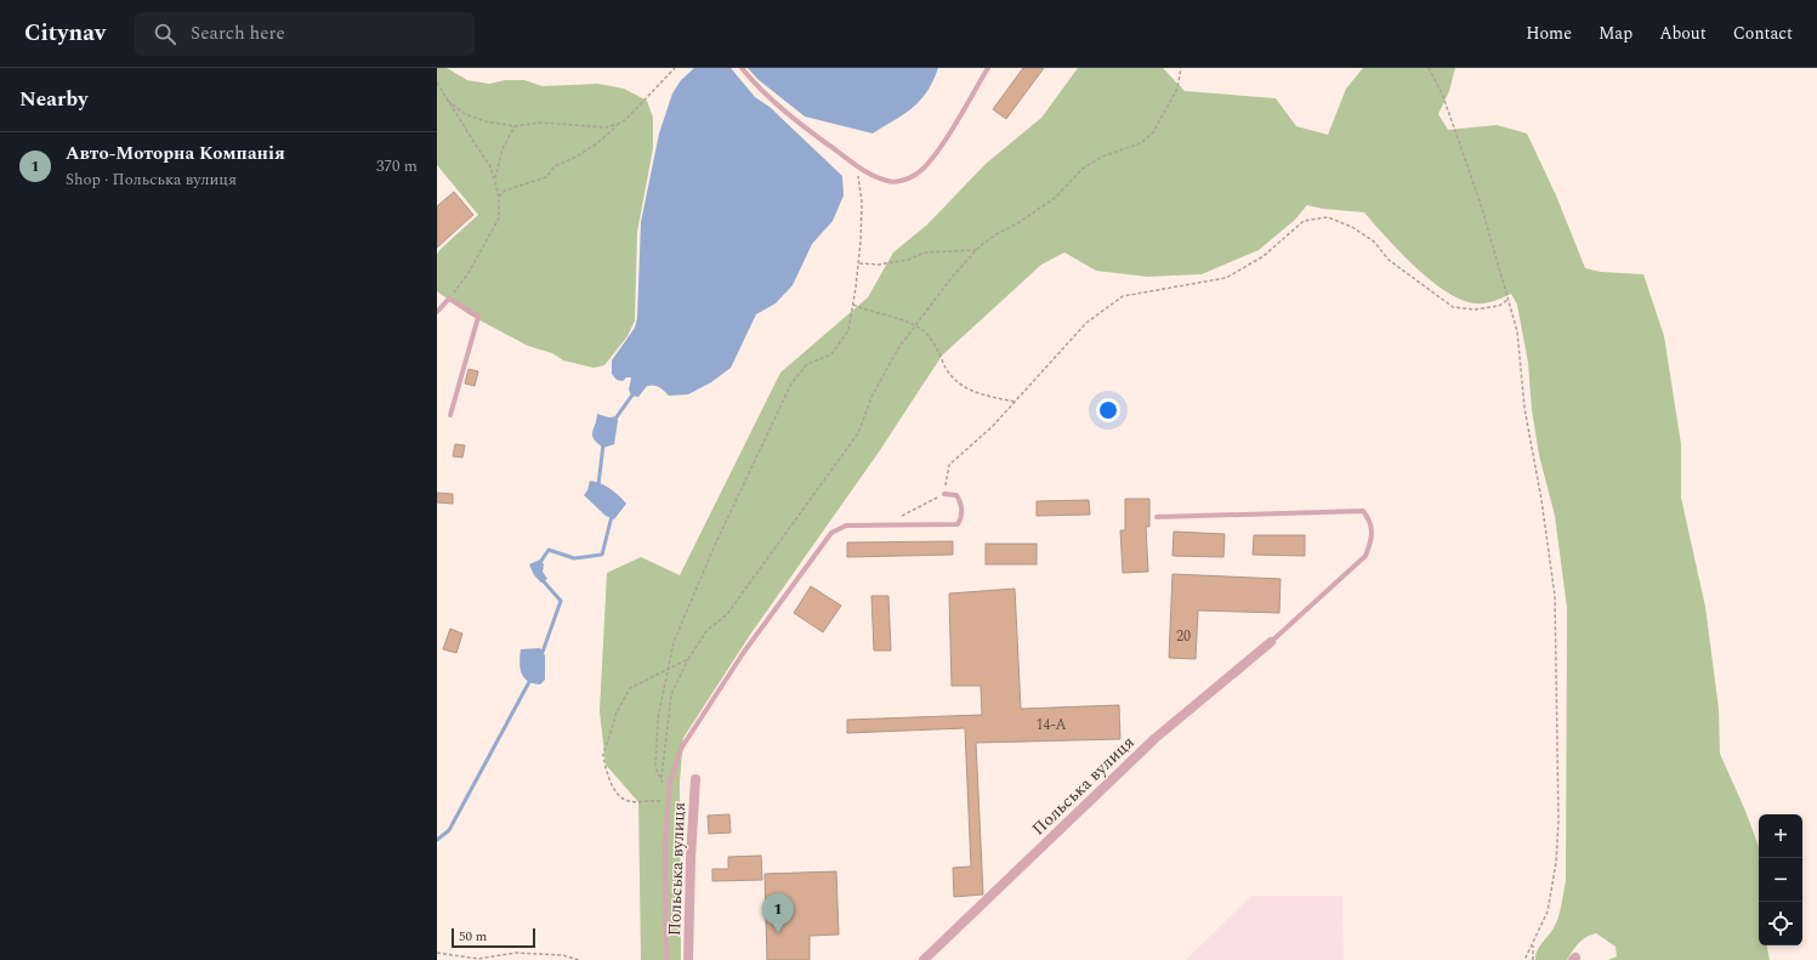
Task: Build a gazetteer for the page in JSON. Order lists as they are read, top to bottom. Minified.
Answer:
{"streets":{"street":["Польська вулиця"]},"house_numbers":["20","14-А"],"scale_bar":"50 m","page":{"header":"Citynav","search":"Search here","nav":["Home","Map","About","Contact"],"heading":"Nearby","list":[{"mark":"1","name":"Авто-Моторна Компанія","note":"Shop · Польська вулиця","value":"370 m"}],"map_buttons":["+","−"],"pins":"1","scale":"50 m"}}
